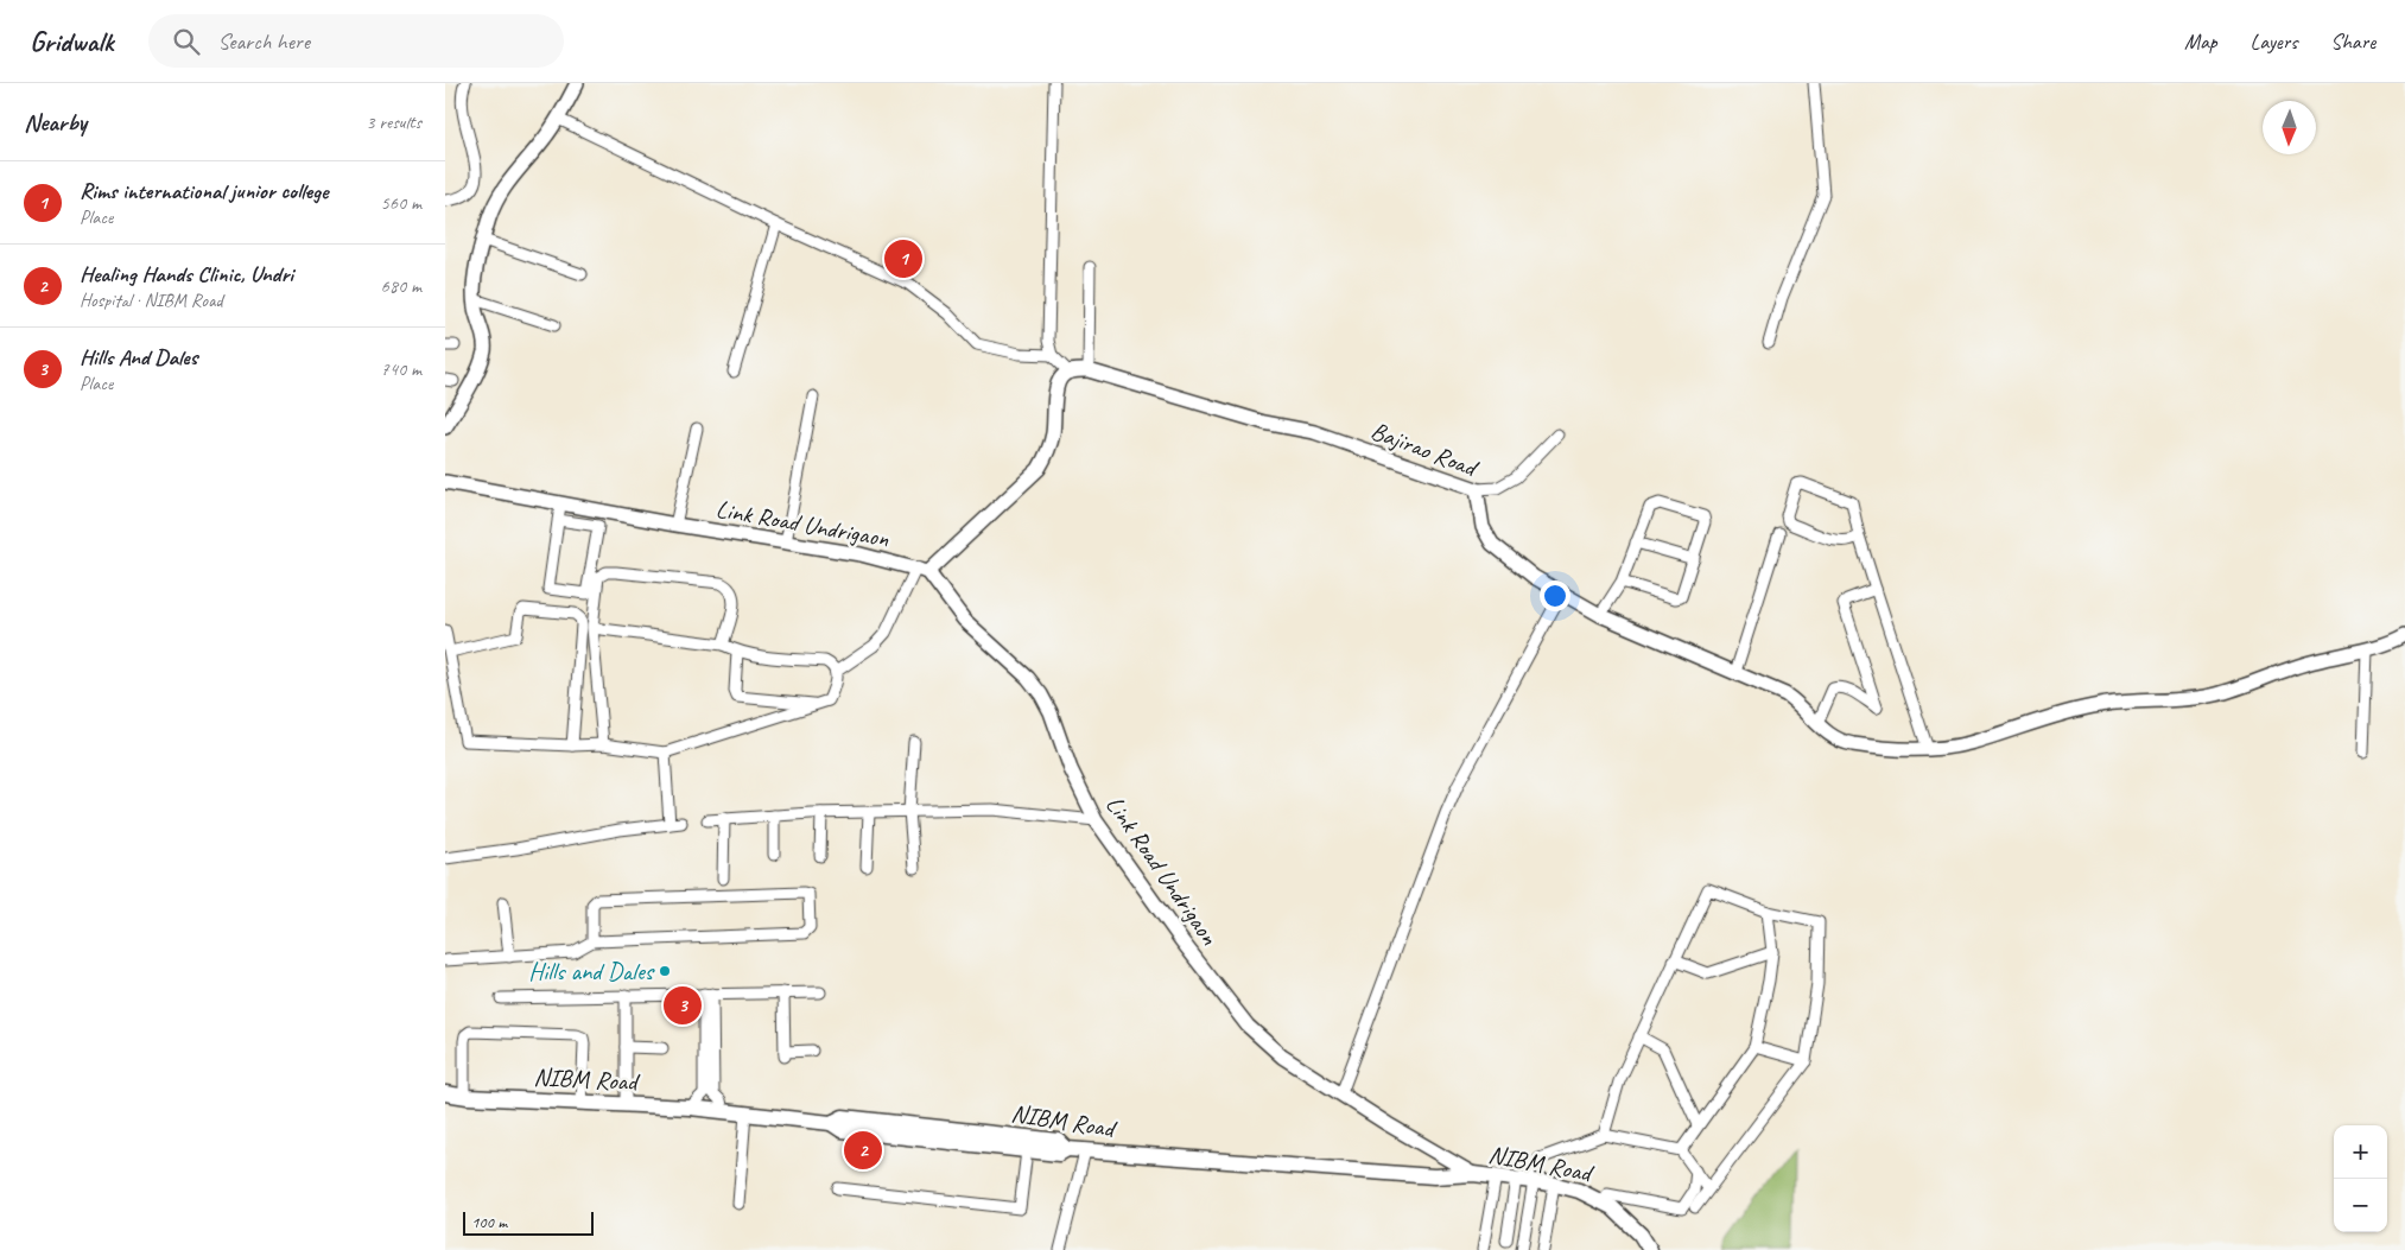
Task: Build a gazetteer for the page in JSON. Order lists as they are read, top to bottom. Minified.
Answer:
{"streets":{"main road":["NIBM Road"],"street":["Bajirao Road","Link Road Undrigaon"]},"crossings":[["Link Road Undrigaon","NIBM Road"]],"places":["Hills and Dales"],"scale_bar":"100 m","north":"bottom","page":{"header":"Gridwalk","search":"Search here","nav":["Map","Layers","Share"],"heading":["Nearby","3 results"],"list":[{"mark":"1","name":"Rims international junior college","note":"Place","value":"560 m"},{"mark":"2","name":"Healing Hands Clinic, Undri","note":"Hospital · NIBM Road","value":"680 m"},{"mark":"3","name":"Hills And Dales","note":"Place","value":"740 m"}],"pins":["1","3","2"],"map_buttons":["+","−"],"scale":"100 m"}}
